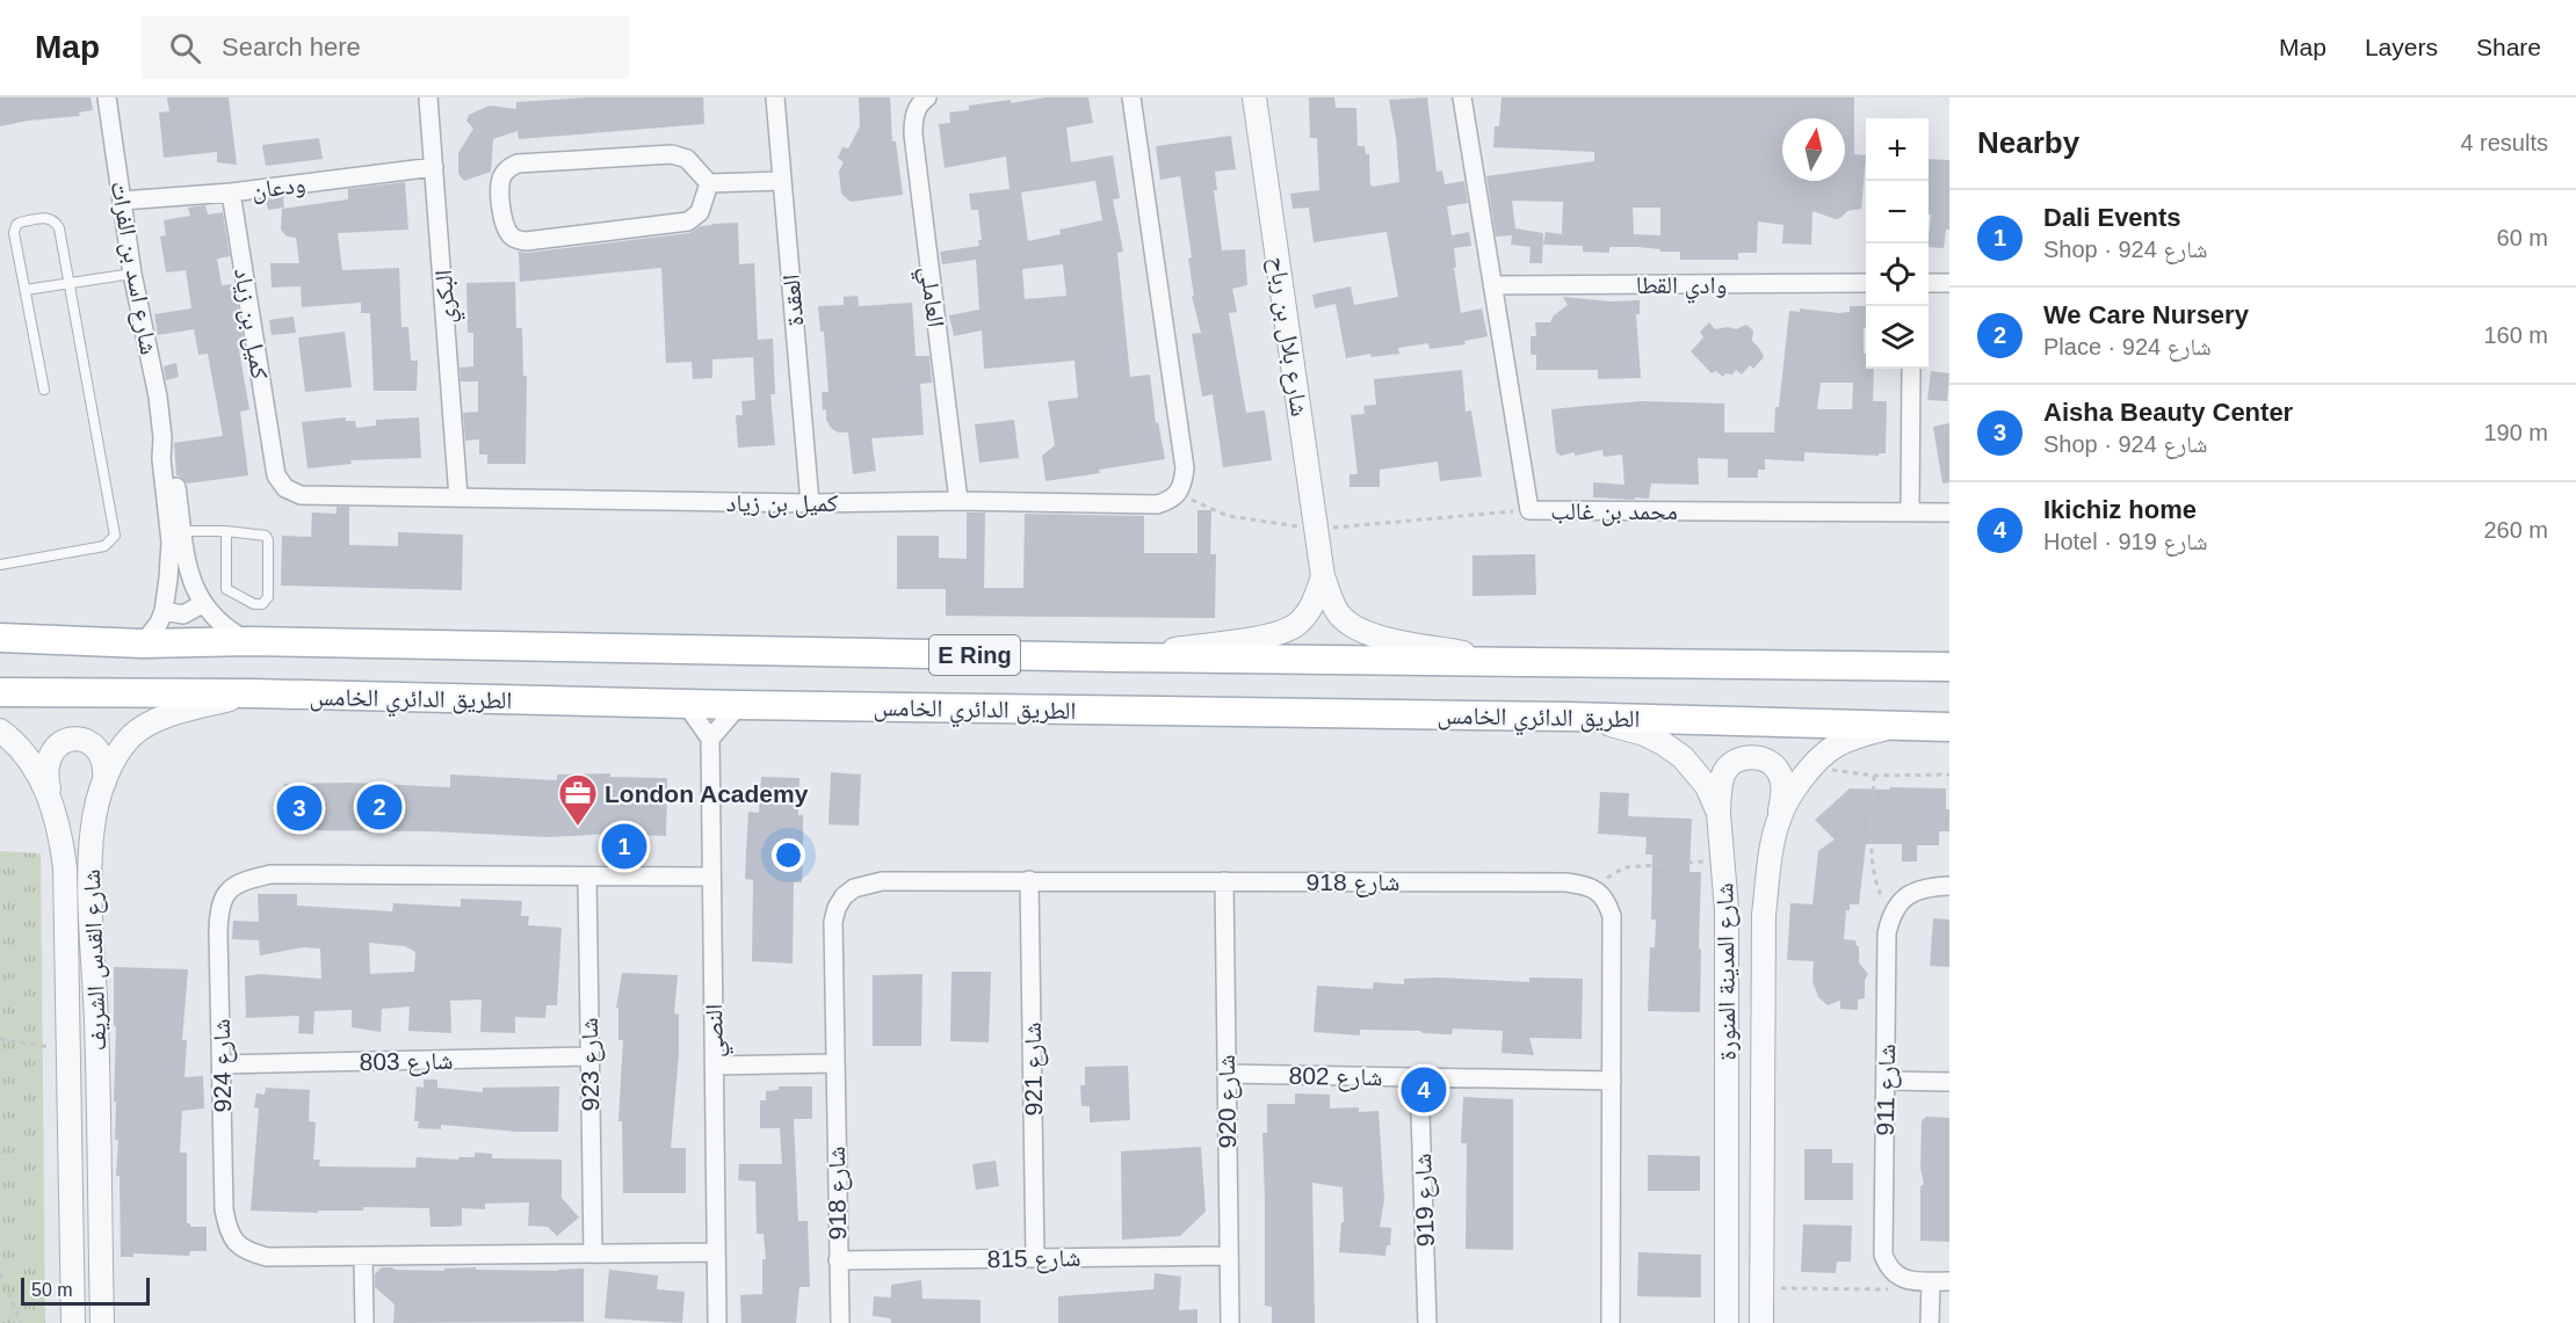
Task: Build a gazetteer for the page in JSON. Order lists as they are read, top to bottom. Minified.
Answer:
{"streets":{"main road":["E Ring","الطريق الدائري الخامس"],"street":["ودعان","شارع اسد بن الفرات","وادي القطا","البكري","العاملي","العقدة","كميل بن زياد","شارع بلال بن رباح","محمد بن غالب","شارع 918","شارع القدس الشريف","شارع المدينة المنورة","النصي","شارع 803","شارع 923","شارع 924","شارع 921","شارع 802","شارع 911","شارع 920","شارع 919","شارع 815"]},"crossings":[["ودعان","شارع اسد بن الفرات"],["ودعان","البكري"],["ودعان","كميل بن زياد"],["شارع اسد بن الفرات","E Ring"],["وادي القطا","محمد بن غالب"],["البكري","كميل بن زياد"],["العاملي","كميل بن زياد"],["العقدة","كميل بن زياد"],["شارع بلال بن رباح","E Ring"],["الطريق الدائري الخامس","شارع القدس الشريف"],["الطريق الدائري الخامس","شارع المدينة المنورة"],["شارع 918","شارع 921"],["شارع 918","شارع 920"],["شارع 918","شارع 815"],["النصي","شارع 924"],["شارع 803","شارع 923"],["شارع 803","شارع 924"],["شارع 923","شارع 924"],["شارع 921","شارع 815"],["شارع 802","شارع 920"],["شارع 802","شارع 919"],["شارع 920","شارع 815"]],"places":{"office":["London Academy"]},"scale_bar":"50 m","north":"top","page":{"header":"Map","search":"Search here","nav":["Map","Layers","Share"],"heading":["Nearby","4 results"],"map_buttons":["+","−"],"list":[{"mark":"1","name":"Dali Events","note":"Shop · شارع 924","value":"60 m"},{"mark":"2","name":"We Care Nursery","note":"Place · شارع 924","value":"160 m"},{"mark":"3","name":"Aisha Beauty Center","note":"Shop · شارع 924","value":"190 m"},{"mark":"4","name":"Ikichiz home","note":"Hotel · شارع 919","value":"260 m"}],"pins":["2","3","1","4"],"scale":"50 m"}}
